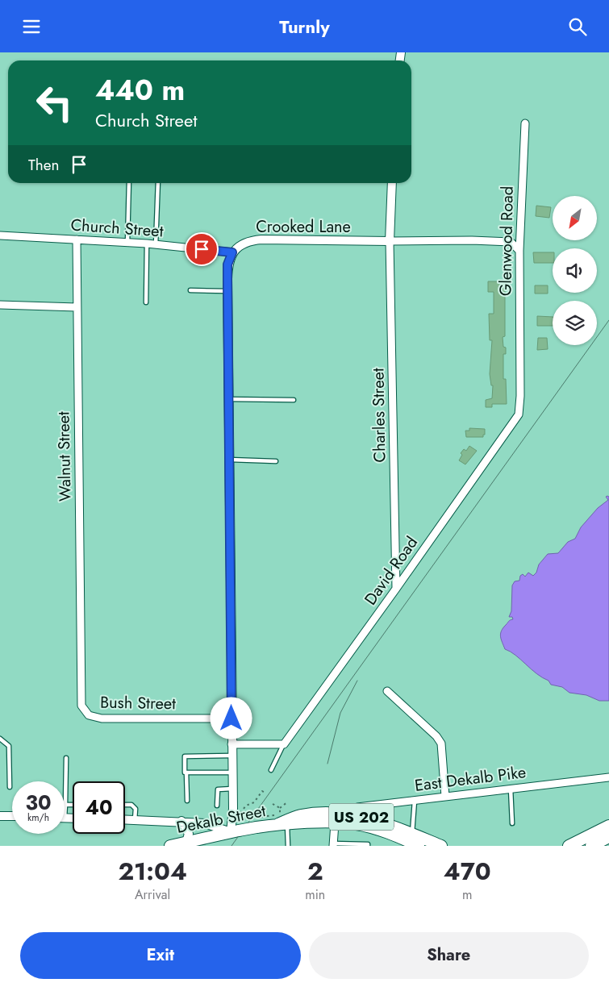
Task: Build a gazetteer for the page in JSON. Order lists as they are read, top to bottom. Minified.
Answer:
{"streets":{"highway":["US 202","Dekalb Street"],"street":["Crooked Lane","Church Street","Glenwood Road","Charles Street","Walnut Street","David Road","Bush Street","East Dekalb Pike"]},"crossings":[["Crooked Lane","Church Street"],["Crooked Lane","Charles Street"],["Church Street","Walnut Street"],["Glenwood Road","David Road"],["Charles Street","David Road"],["Walnut Street","Bush Street"],["East Dekalb Pike","Dekalb Street"]],"north":"bottom left","page":{"header":"Turnly","turn":["440 m","Church Street"],"then":"Then","speed":"30 km/h","limit":"40","eta":["21:04","Arrival","2","min","470","m"],"buttons":["Exit","Share"]}}
